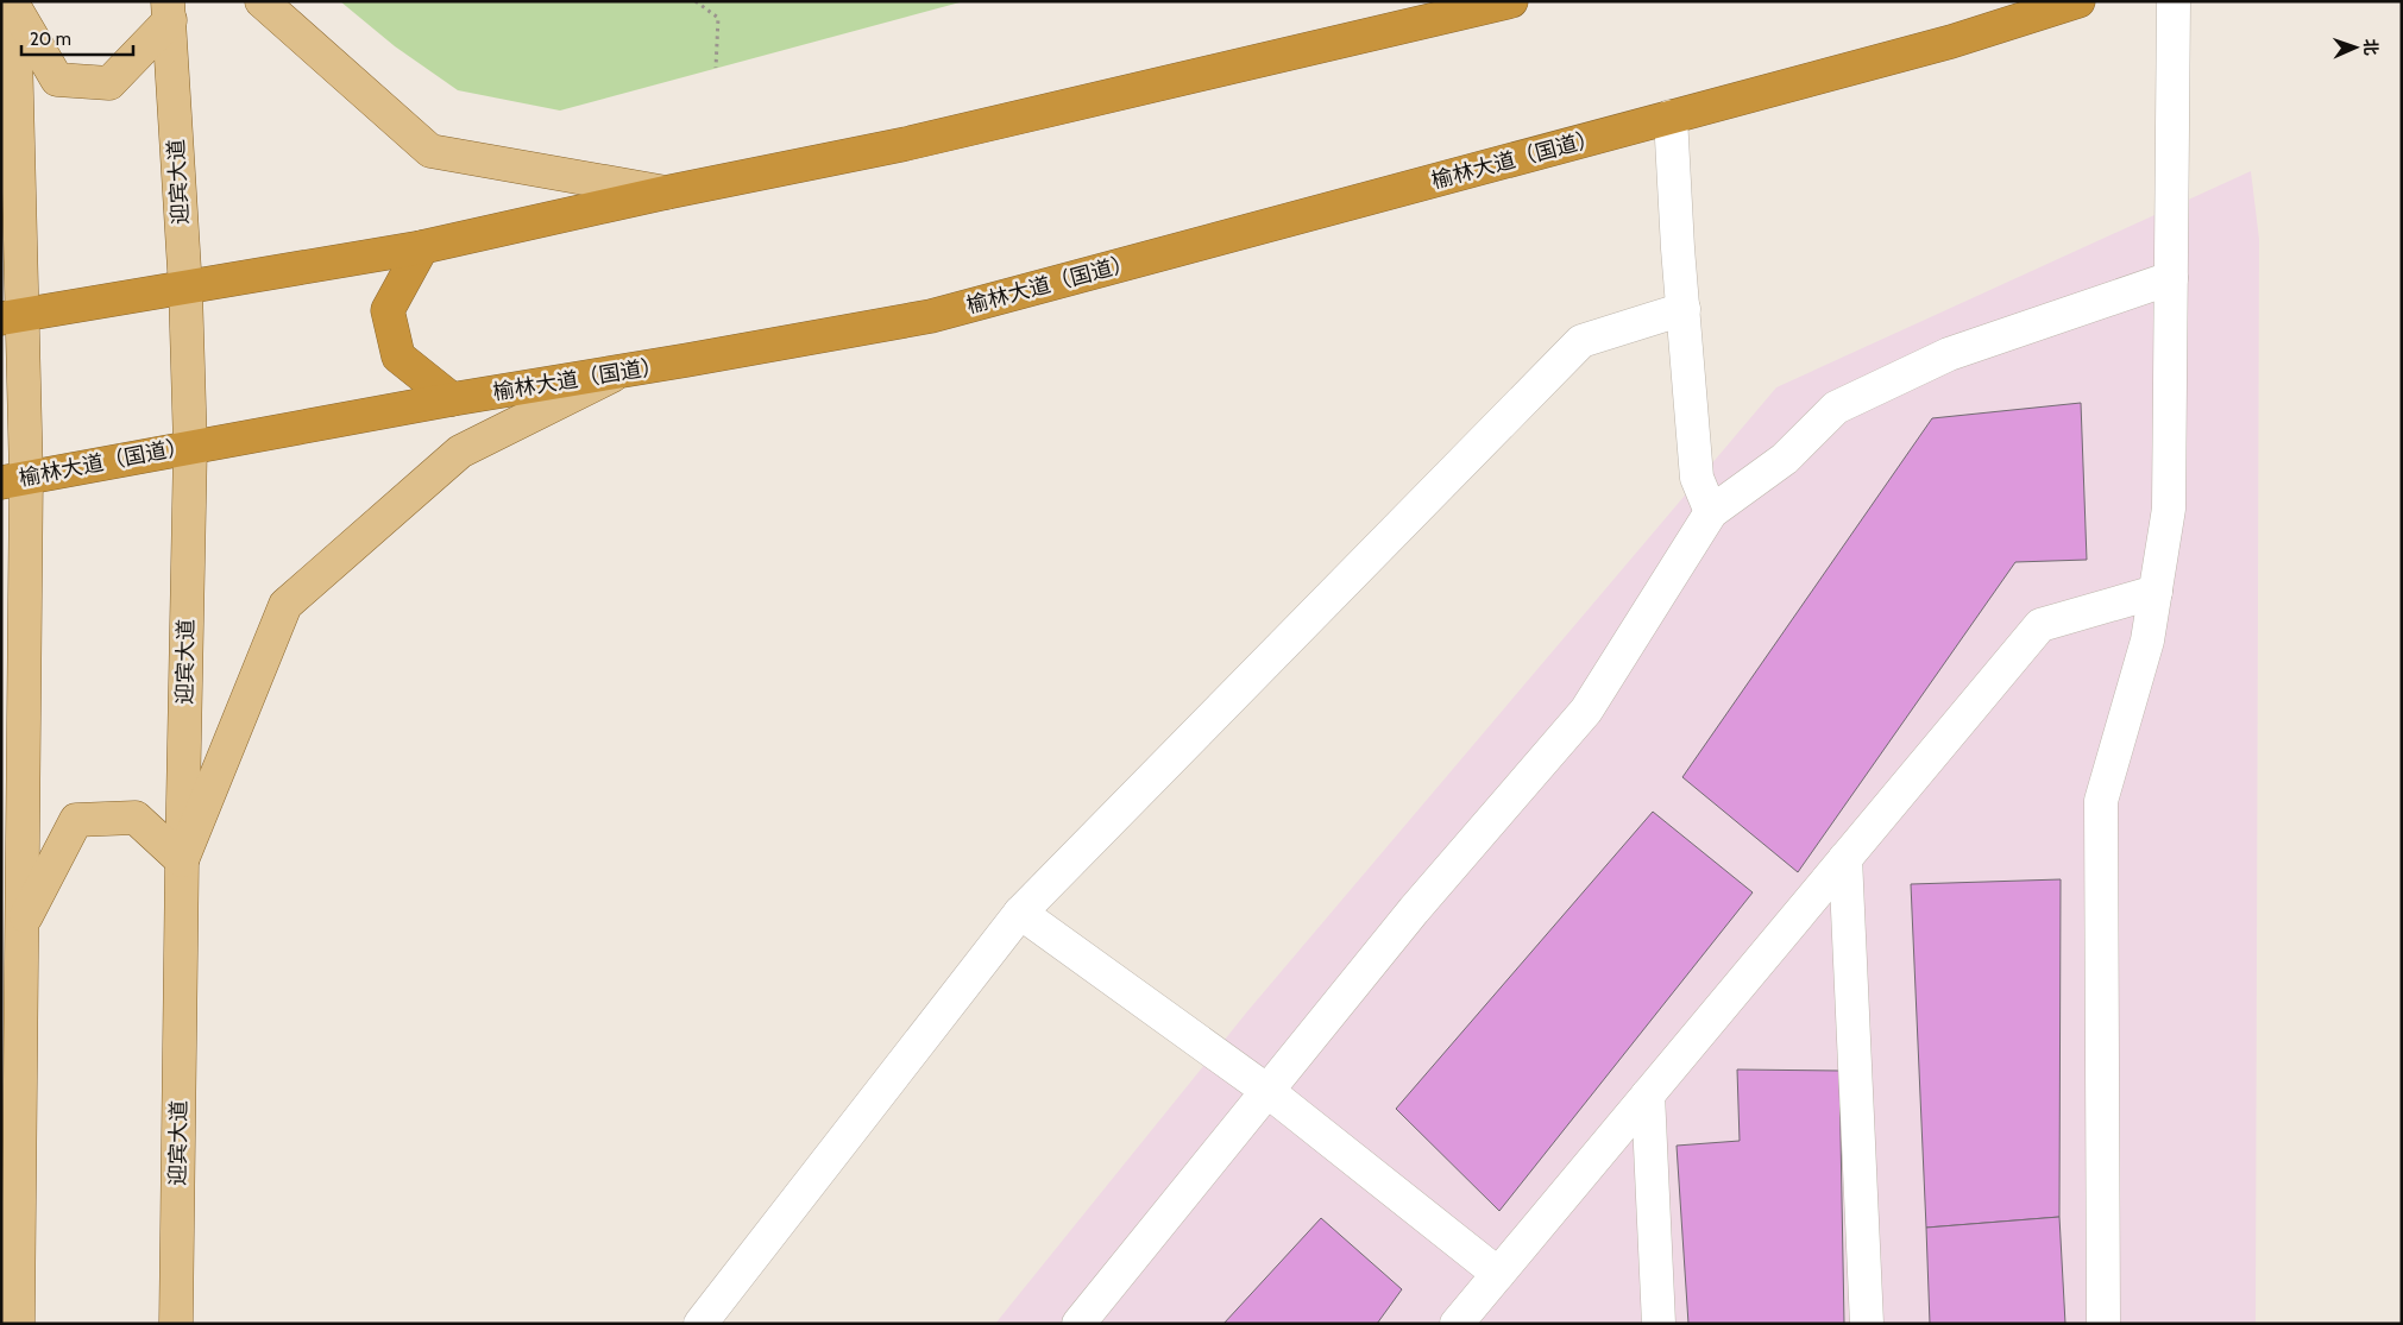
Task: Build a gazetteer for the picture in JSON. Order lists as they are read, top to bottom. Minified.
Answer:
{"streets":{"highway":["榆林大道（国道）"],"main road":["迎宾大道"]},"crossings":[["榆林大道（国道）","迎宾大道"]],"scale_bar":"20 m","north":"right"}
